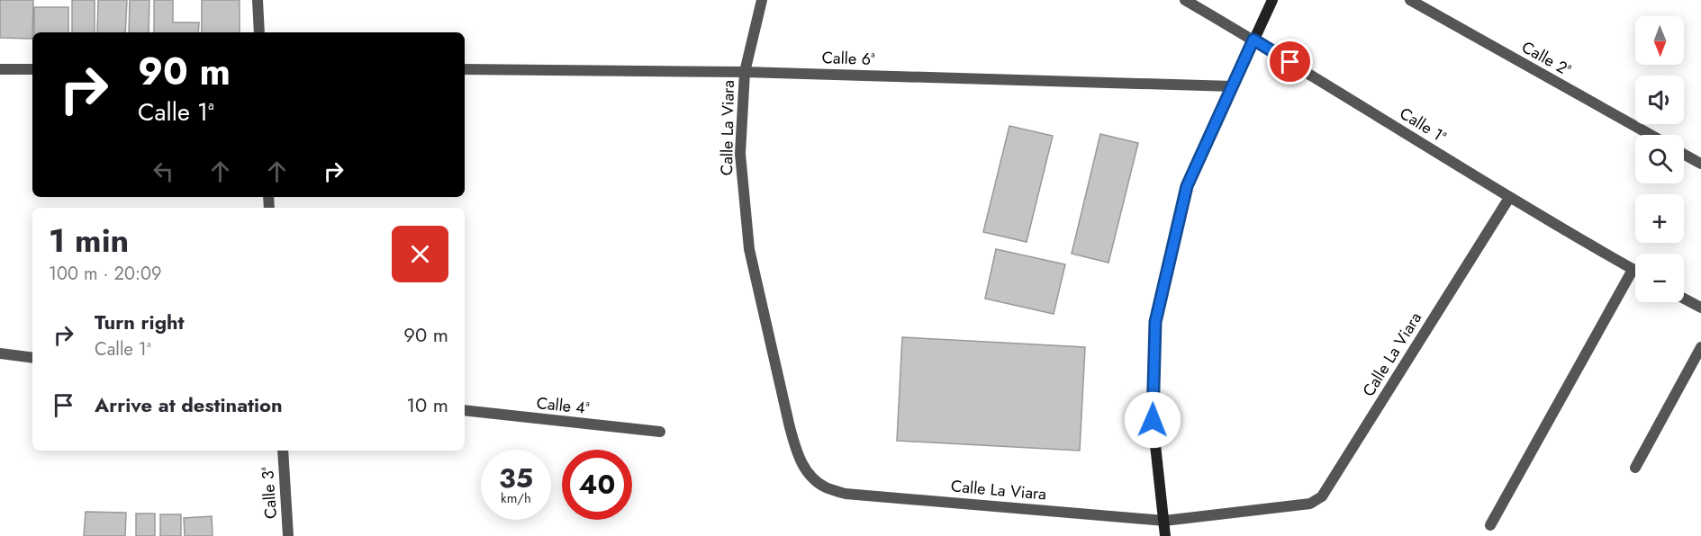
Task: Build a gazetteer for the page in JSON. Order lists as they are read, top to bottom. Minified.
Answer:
{"streets":{"street":["Calle 6ª","Calle 2ª","Calle 1ª","Calle La Viara","Calle 4ª","Calle 3ª"]},"crossings":[["Calle 6ª","Calle La Viara"],["Calle 1ª","Calle La Viara"]],"north":"bottom","page":{"map_buttons":["+","−"],"turn":["90 m","Calle 1ª"],"heading":["1 min","100 m · 20:09"],"list":[{"name":"Turn right","note":"Calle 1ª","value":"90 m"},{"name":"Arrive at destination","value":"10 m"}],"speed":"35 km/h","limit":"40"}}
